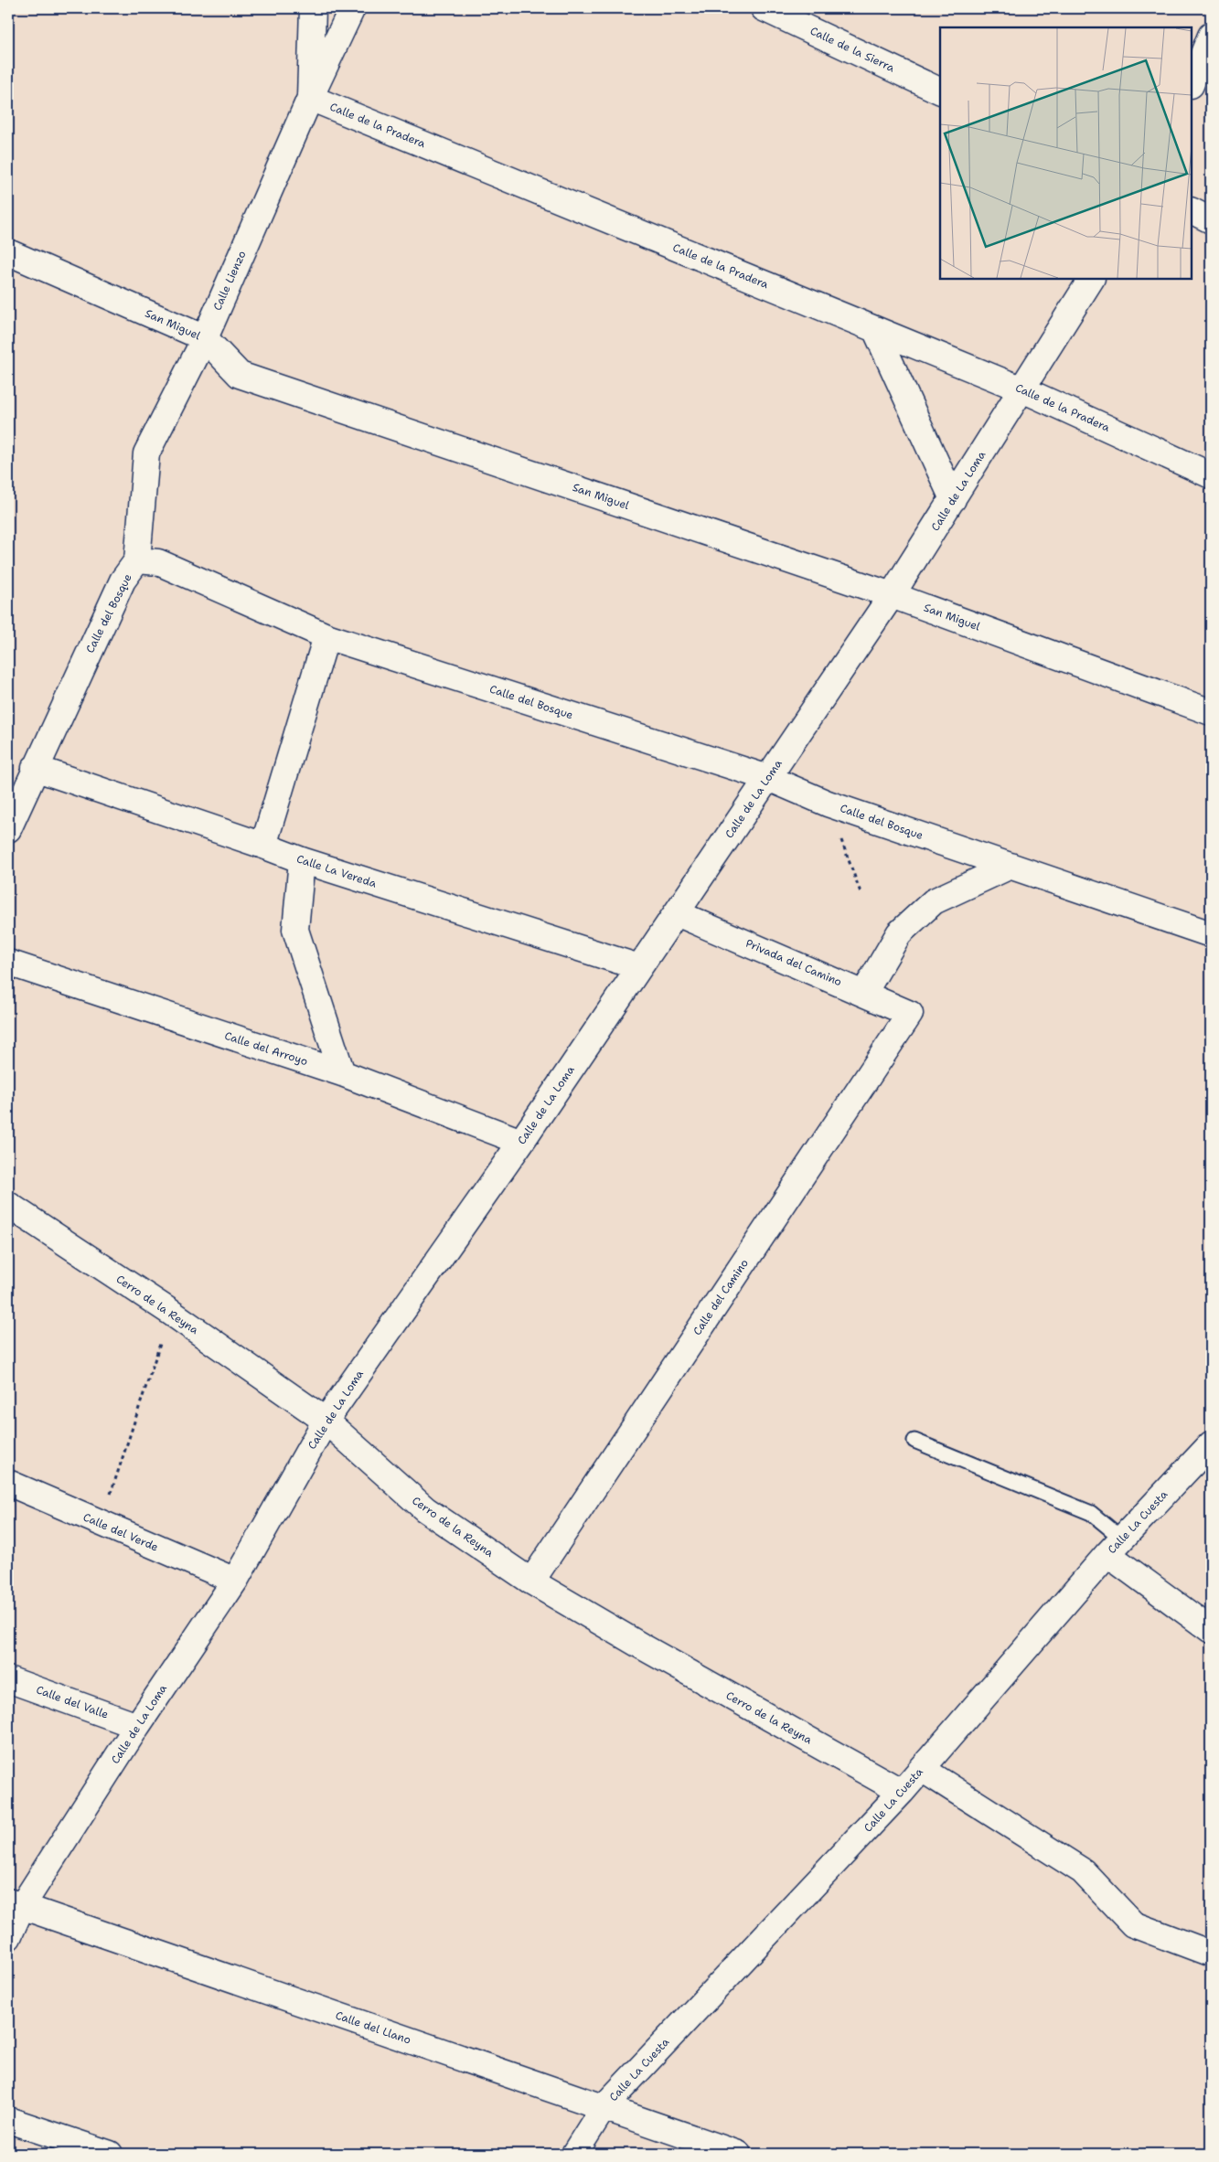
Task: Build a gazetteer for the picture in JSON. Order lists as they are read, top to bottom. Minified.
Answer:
{"streets":{"street":["Calle de la Sierra","Calle de la Pradera","Calle Lienzo","San Miguel","Calle de La Loma","Calle del Bosque","Calle La Vereda","Privada del Camino","Calle del Arroyo","Calle del Camino","Cerro de la Reyna","Calle La Cuesta","Calle del Verde","Calle del Valle","Calle del Llano"]},"crossings":[["Calle de la Pradera","Calle Lienzo"],["Calle de la Pradera","Calle de La Loma"],["Calle Lienzo","San Miguel"],["Calle Lienzo","Calle del Bosque"],["San Miguel","Calle de La Loma"],["Calle de La Loma","Calle del Bosque"],["Calle de La Loma","Calle La Vereda"],["Calle de La Loma","Privada del Camino"],["Calle de La Loma","Calle del Arroyo"],["Calle de La Loma","Cerro de la Reyna"],["Calle de La Loma","Calle del Verde"],["Calle de La Loma","Calle del Valle"],["Calle de La Loma","Calle del Llano"],["Calle del Bosque","Calle La Vereda"],["Privada del Camino","Calle del Camino"],["Calle del Camino","Cerro de la Reyna"],["Cerro de la Reyna","Calle La Cuesta"],["Calle La Cuesta","Calle del Llano"]]}
